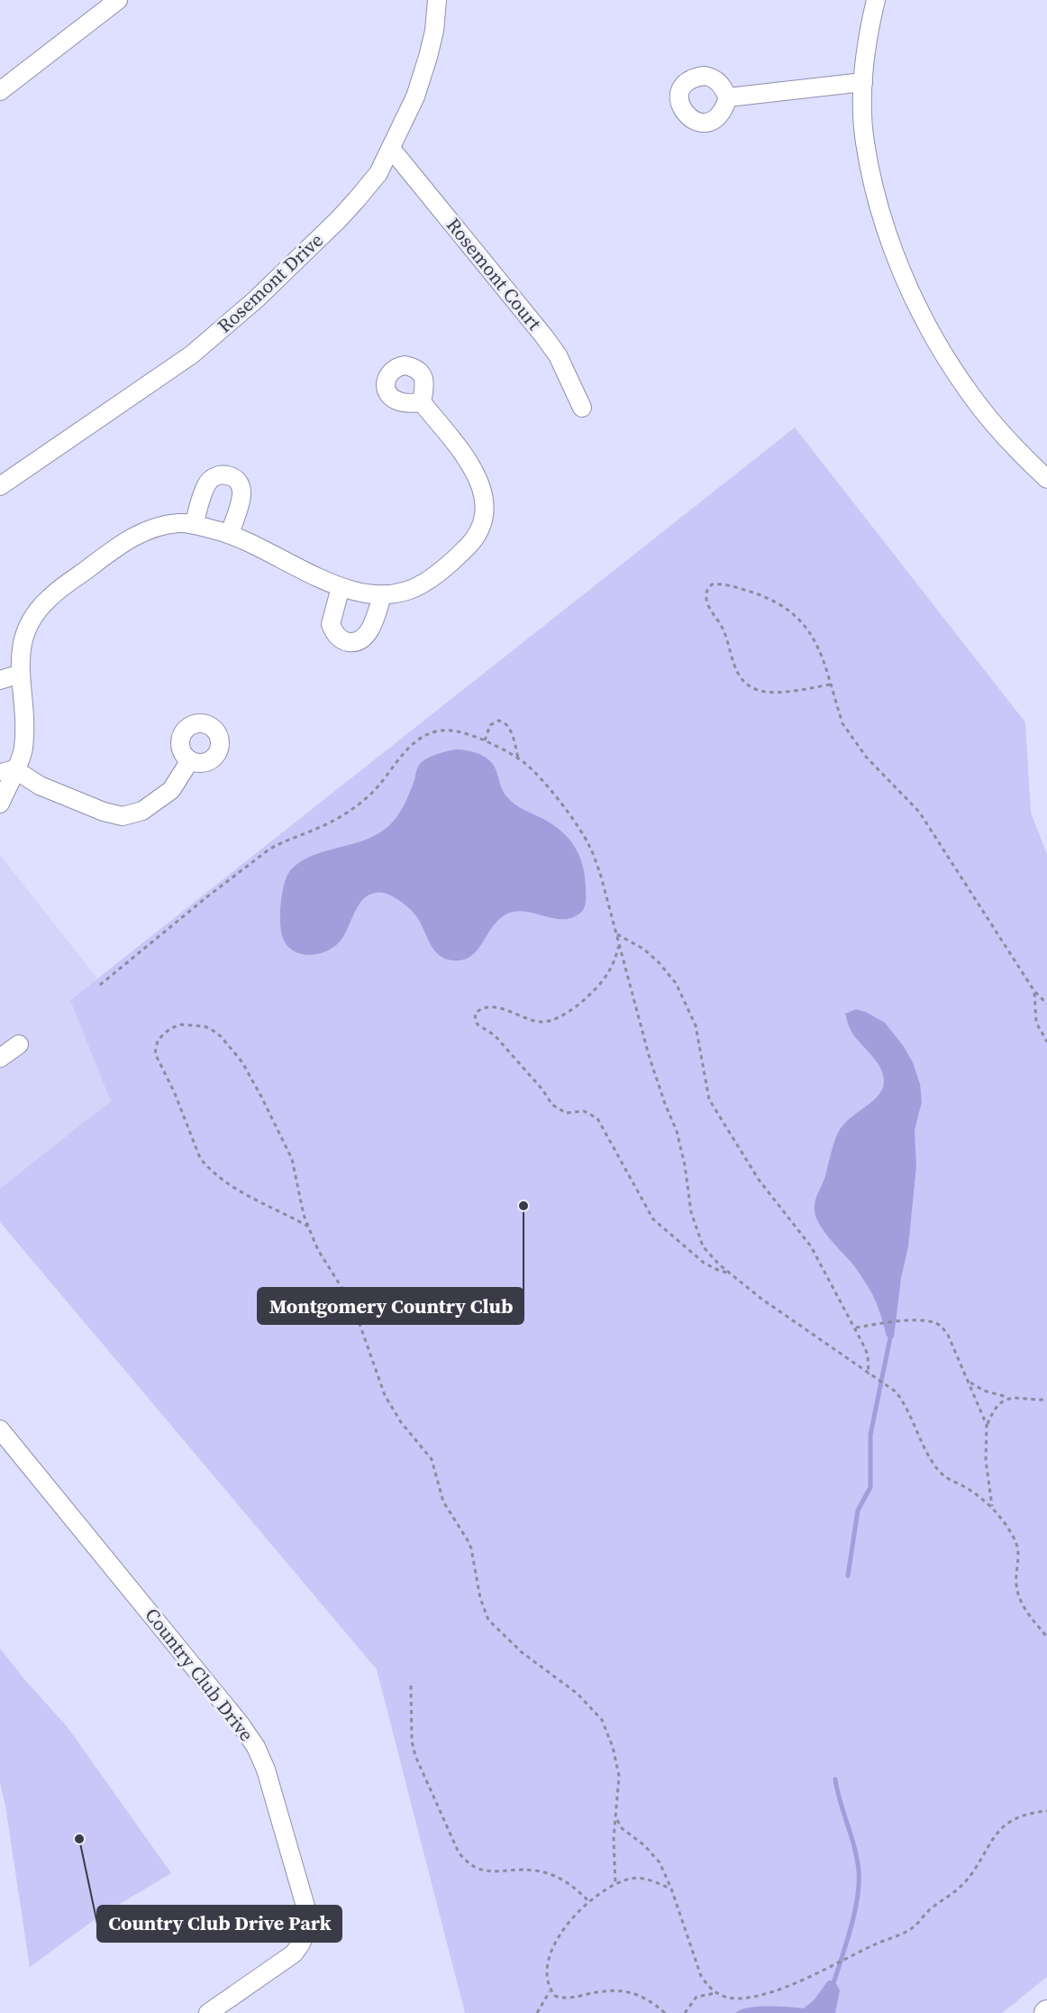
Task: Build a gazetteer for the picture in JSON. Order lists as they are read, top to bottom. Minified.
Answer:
{"streets":{"street":["Rosemont Court","Rosemont Drive","Country Club Drive"]},"crossings":[["Rosemont Court","Rosemont Drive"]],"places":["Montgomery Country Club","Country Club Drive Park"]}
